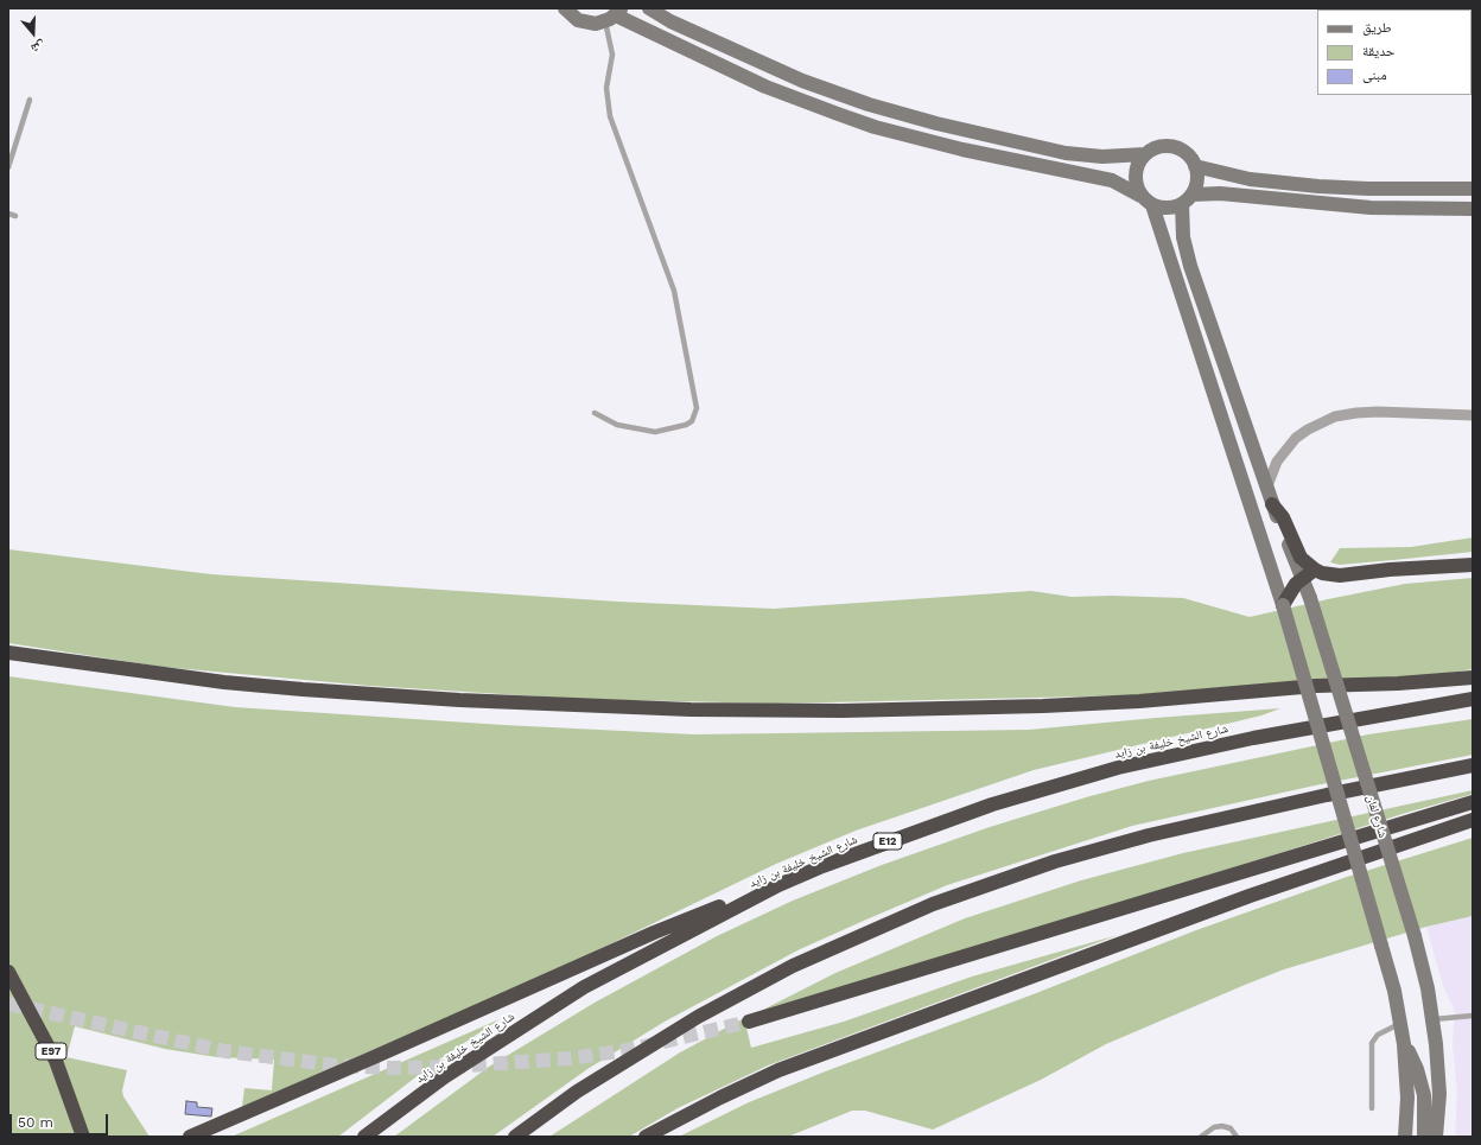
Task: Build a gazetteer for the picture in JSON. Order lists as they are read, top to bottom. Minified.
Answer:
{"streets":{"highway":["شارع الشيخ خليفة بن زايد","E12","E97"],"street":["شارع لفان"]},"legend":["طريق","حديقة","مبنى"],"scale_bar":"50 m","north":"bottom"}
